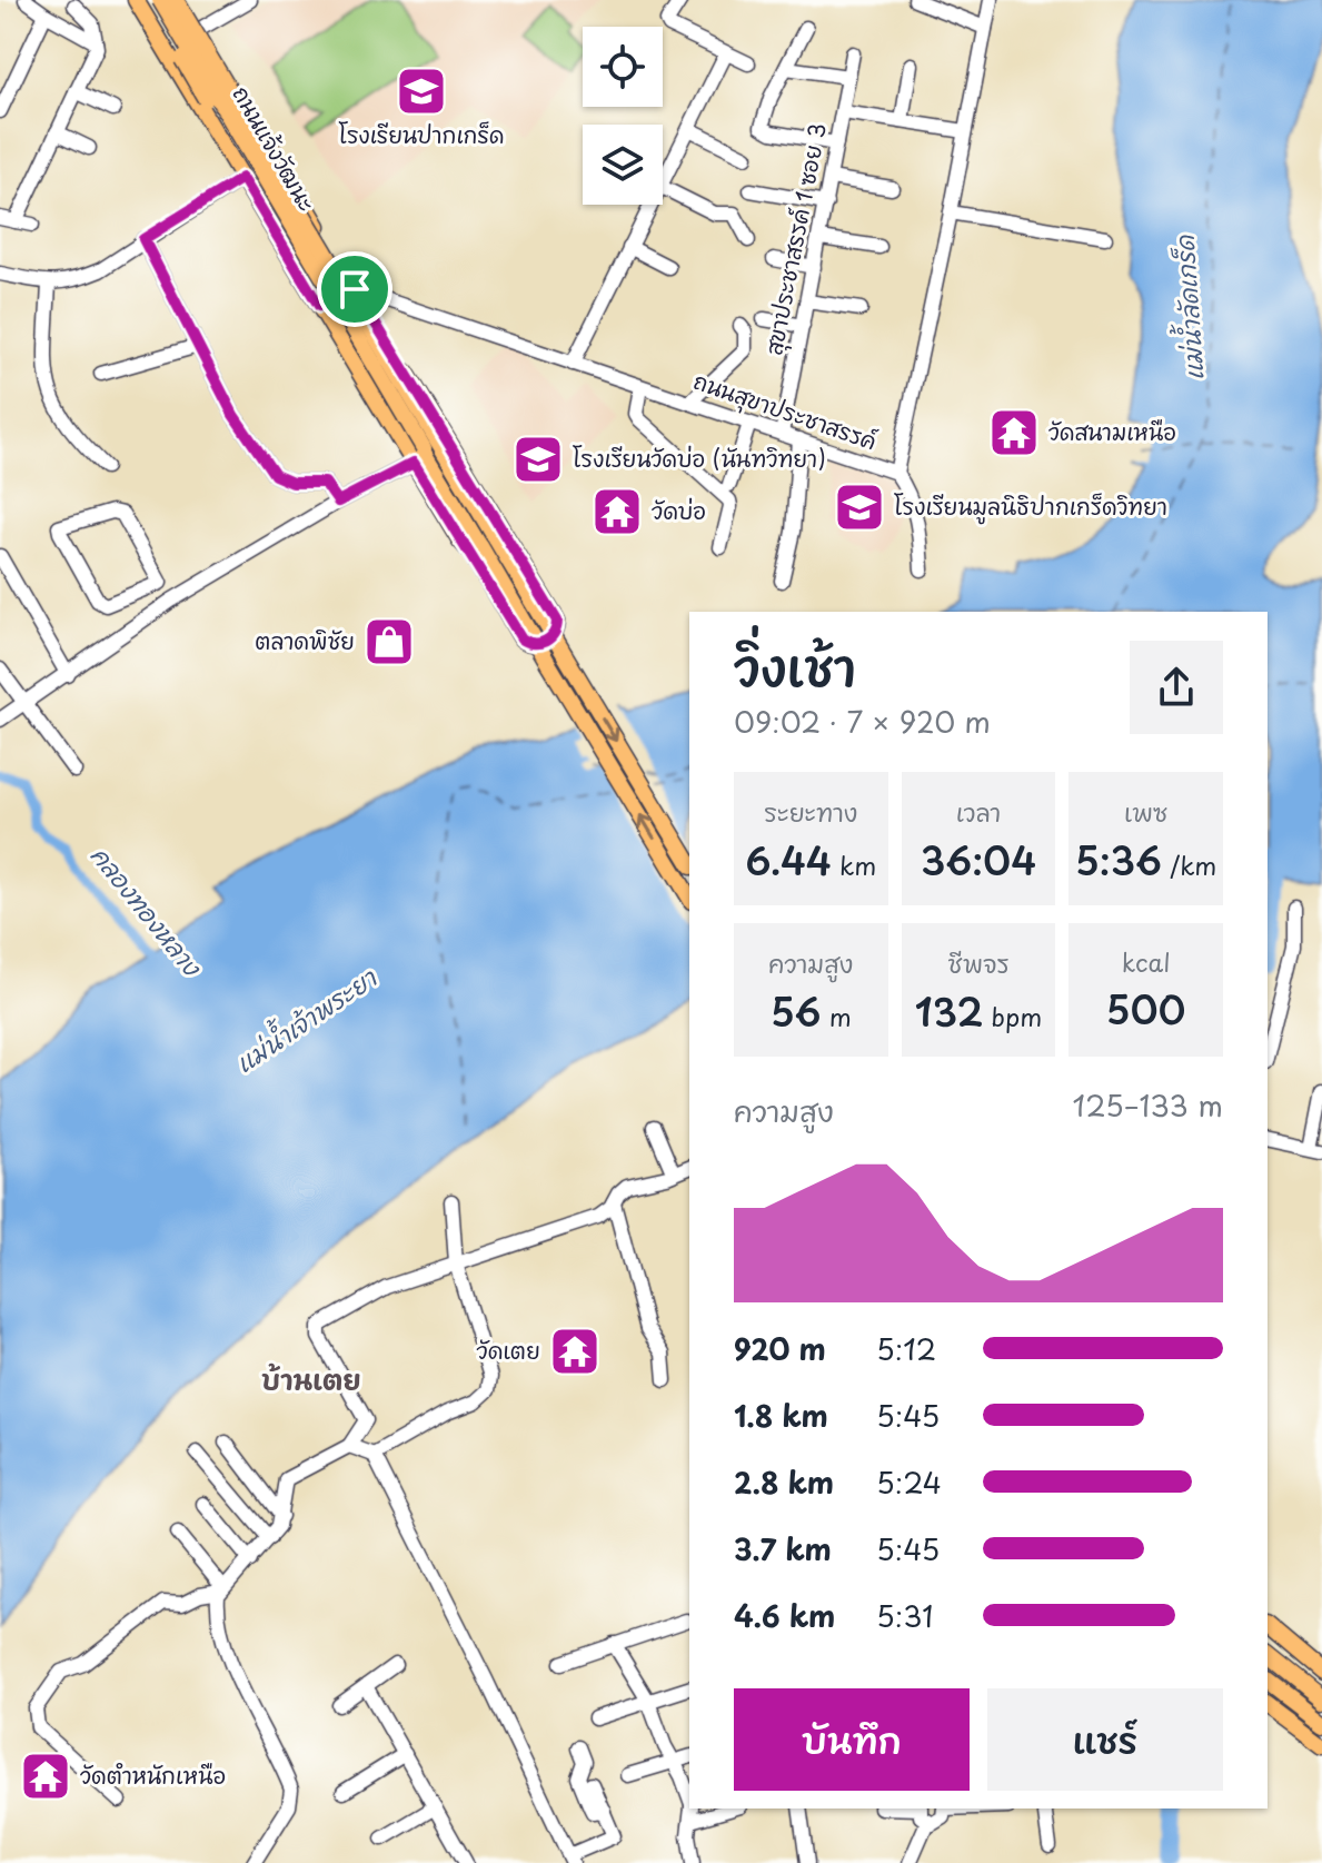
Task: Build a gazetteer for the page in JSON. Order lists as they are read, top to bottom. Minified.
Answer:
{"streets":{"main road":["ถนนแจ้งวัฒนะ"],"street":["สุขาประชาสรรค์ 1 ซอย 3","ถนนสุขาประชาสรรค์"]},"crossings":[["ถนนแจ้งวัฒนะ","ถนนสุขาประชาสรรค์"],["สุขาประชาสรรค์ 1 ซอย 3","ถนนสุขาประชาสรรค์"]],"districts":["บ้านเตย"],"water":["แม่น้ำลัดเกร็ด","คลองทองหลาง","แม่น้ำเจ้าพระยา"],"places":{"school or university":["โรงเรียนปากเกร็ด","โรงเรียนวัดบ่อ (นันทวิทยา)","โรงเรียนมูลนิธิปากเกร็ดวิทยา"],"temple":["วัดสนามเหนือ","วัดบ่อ","วัดเตย","วัดตำหนักเหนือ"],"shop":["ตลาดพิชัย"]},"page":{"heading":["วิ่งเช้า","09:02 · 7 × 920 m"],"stats":[["ระยะทาง","6.44 km"],["เวลา","36:04"],["เพซ","5:36 /km"],["ความสูง","56 m"],["ชีพจร","132 bpm"],["kcal","500"]],"chart":["ความสูง","125–133 m"],"list":[{"name":"920 m","note":"5:12"},{"name":"1.8 km","note":"5:45"},{"name":"2.8 km","note":"5:24"},{"name":"3.7 km","note":"5:45"},{"name":"4.6 km","note":"5:31"}],"buttons":["บันทึก","แชร์"]}}
